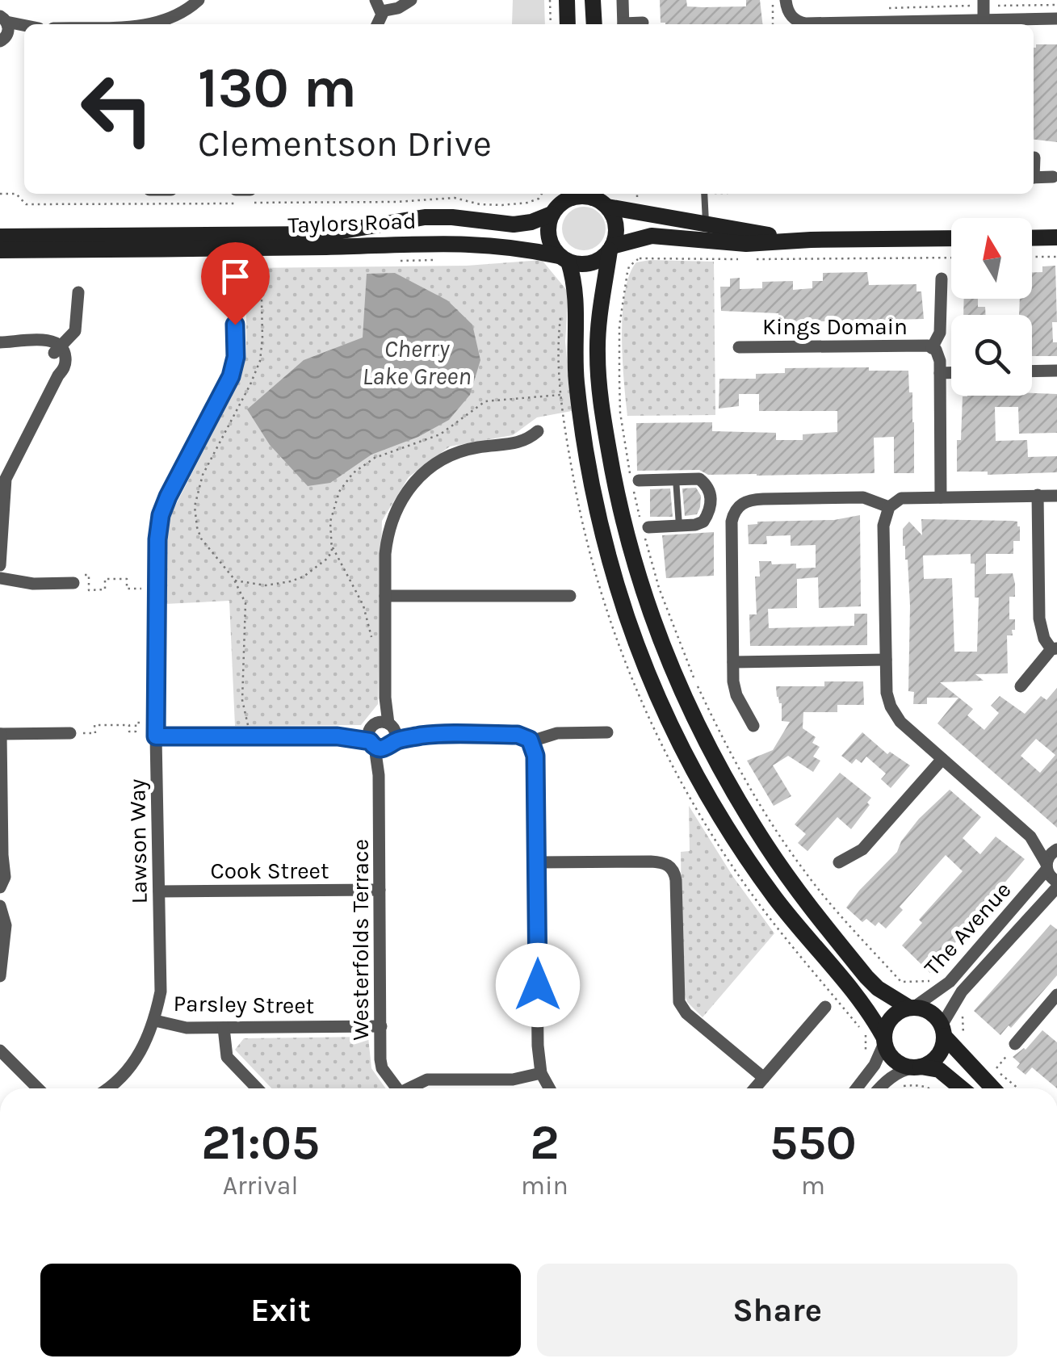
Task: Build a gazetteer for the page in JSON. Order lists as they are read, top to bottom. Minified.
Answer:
{"streets":{"main road":["Taylors Road"],"street":["Kings Domain","Lawson Way","Cook Street","The Avenue","Westerfolds Terrace","Parsley Street"]},"crossings":[["Taylors Road","Lawson Way"],["Lawson Way","Cook Street"],["Lawson Way","Parsley Street"],["Cook Street","Westerfolds Terrace"],["Westerfolds Terrace","Parsley Street"]],"water":["Cherry Lake Green"],"north":"top","page":{"turn":["130 m","Clementson Drive"],"eta":["21:05","Arrival","2","min","550","m"],"buttons":["Exit","Share"]}}
